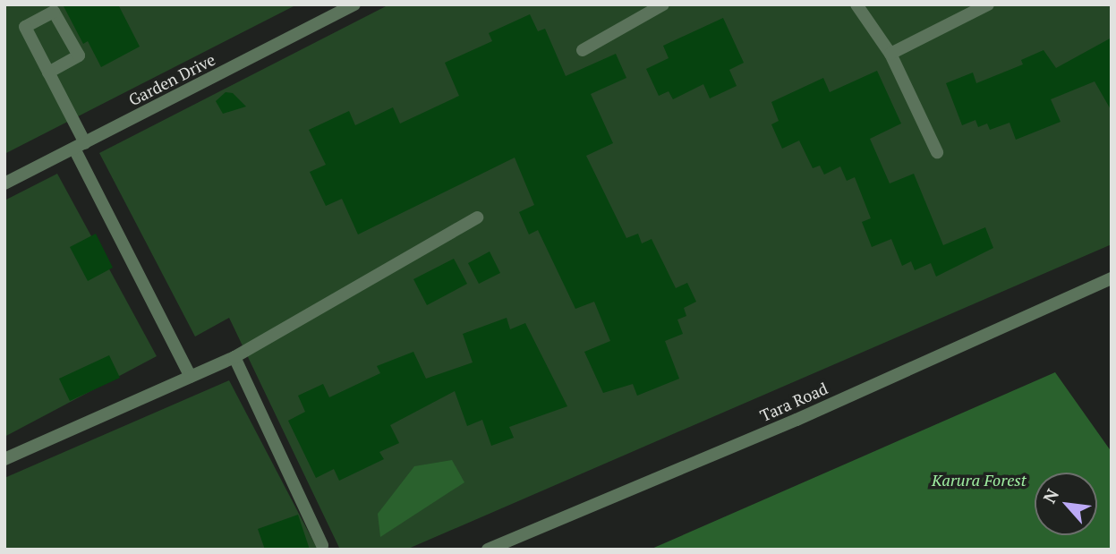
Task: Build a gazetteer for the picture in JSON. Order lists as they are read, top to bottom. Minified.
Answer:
{"streets":{"street":["Garden Drive","Tara Road"]},"parks":["Karura Forest"],"north":"top left"}
